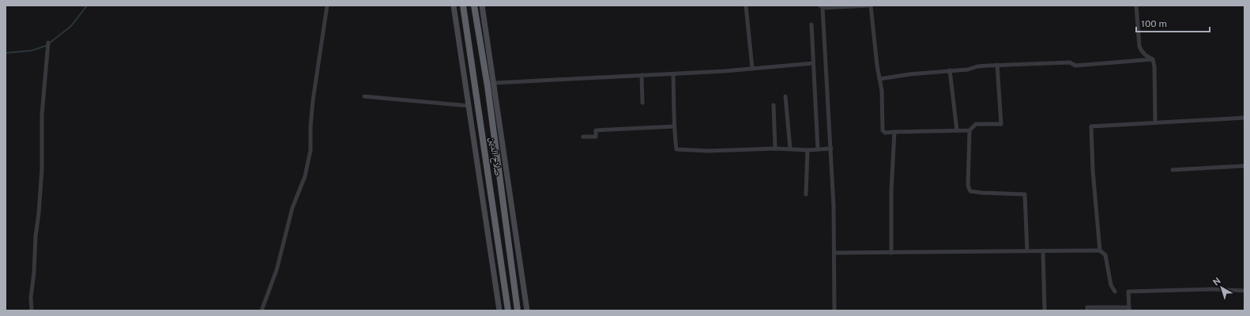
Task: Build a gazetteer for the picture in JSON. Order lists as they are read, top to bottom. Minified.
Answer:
{"streets":{"highway":["صلاح الدين"]},"scale_bar":"100 m","north":"top left"}
